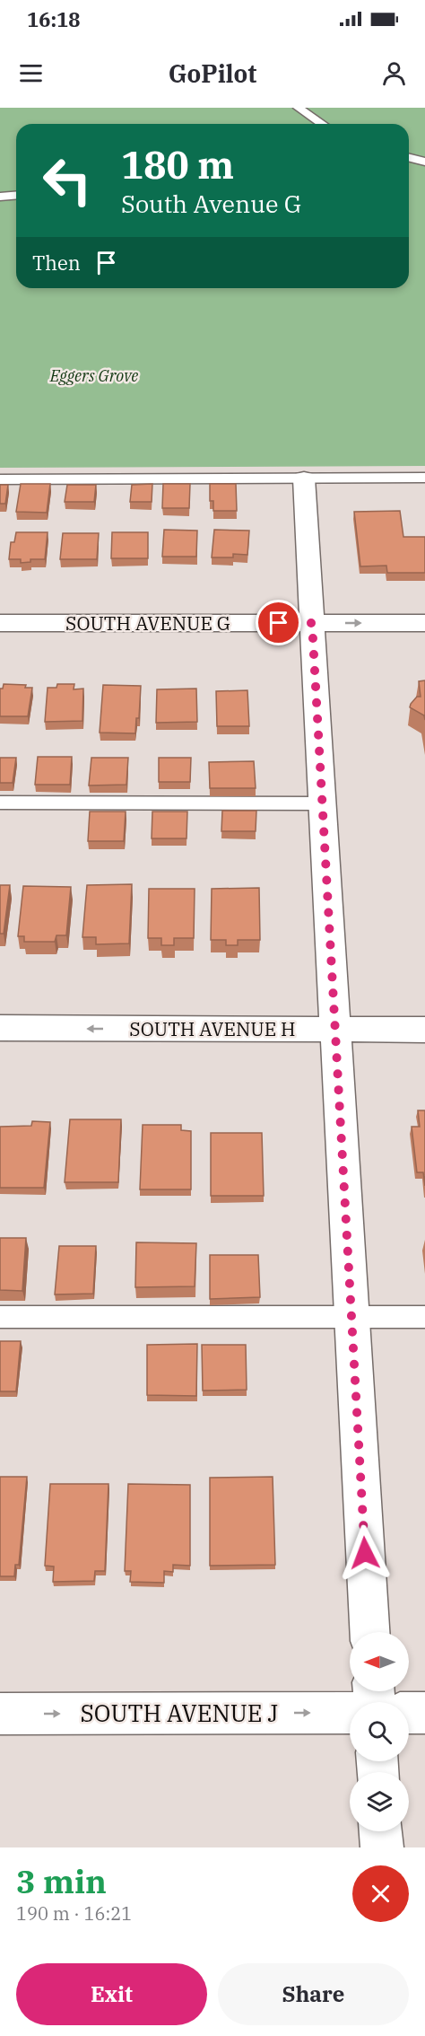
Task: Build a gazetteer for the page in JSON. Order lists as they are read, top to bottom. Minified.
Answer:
{"streets":{"street":["SOUTH AVENUE G","SOUTH AVENUE H","SOUTH AVENUE J"]},"one_way":["SOUTH AVENUE H","SOUTH AVENUE J"],"parks":["Eggers Grove"],"north":"left","page":{"status":"16:18","header":"GoPilot","turn":["180 m","South Avenue G"],"then":"Then","heading":["3 min","190 m · 16:21"],"buttons":["Exit","Share"]}}
